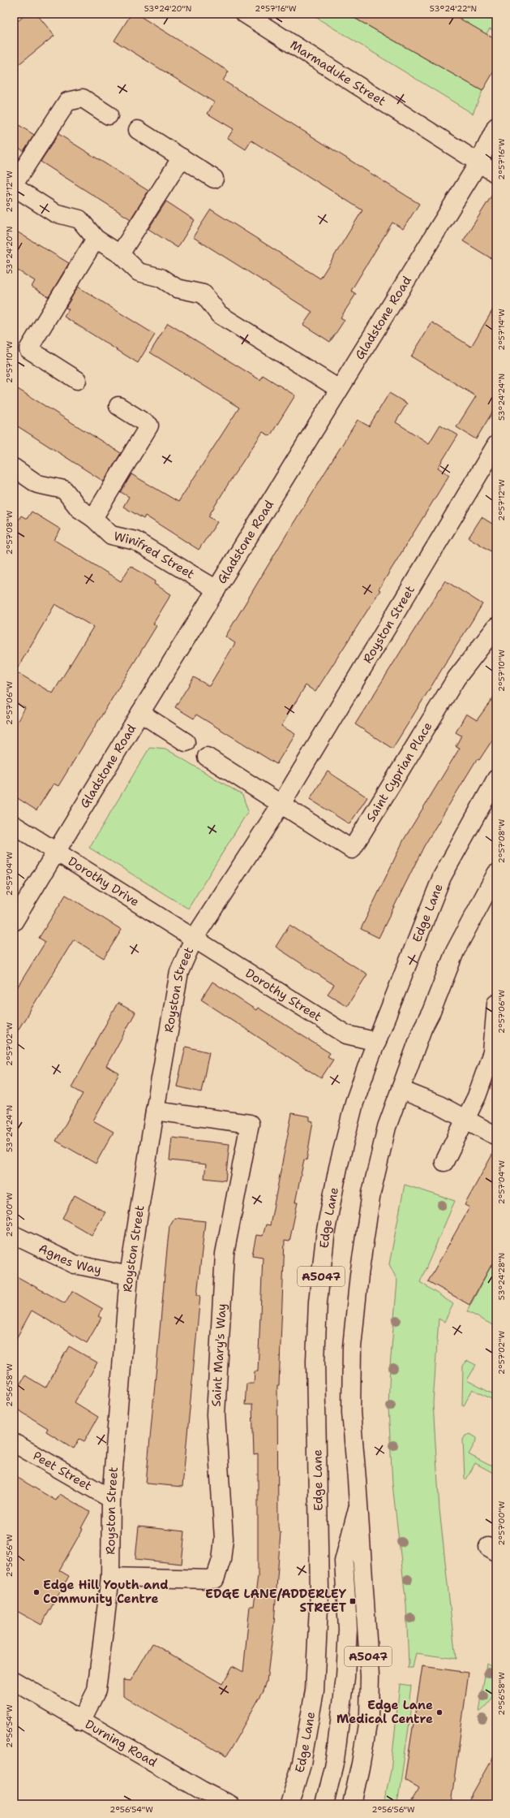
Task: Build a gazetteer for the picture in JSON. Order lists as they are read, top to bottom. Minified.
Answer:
{"streets":{"main road":["Marmaduke Street","Gladstone Road","Winifred Street","Royston Street","Saint Cyprian Place","Dorothy Drive","Edge Lane","Dorothy Street","Agnes Way","A5047","Saint Mary's Way","Peet Street","Durning Road"]},"crossings":[["Marmaduke Street","Gladstone Road"],["Gladstone Road","Winifred Street"],["Gladstone Road","Dorothy Drive"],["Royston Street","Saint Cyprian Place"],["Royston Street","Dorothy Drive"],["Royston Street","Dorothy Street"],["Royston Street","Agnes Way"],["Royston Street","Saint Mary's Way"],["Royston Street","Peet Street"],["Royston Street","Durning Road"],["Dorothy Drive","Dorothy Street"],["Edge Lane","Dorothy Street"]],"places":{"other":["Edge Hill Youth and Community Centre","Edge Lane Medical Centre"],"transit":["EDGE LANE/ADDERLEY STREET"]},"coordinates":["53°24'20\"N","2°57'16\"W","53°24'22\"N","2°57'12\"W","2°57'14\"W","2°57'10\"W","53°24'24\"N","2°57'08\"W","2°57'06\"W","2°57'04\"W","2°57'02\"W","2°57'00\"W","53°24'28\"N","2°56'58\"W","2°56'56\"W","2°56'54\"W"]}
